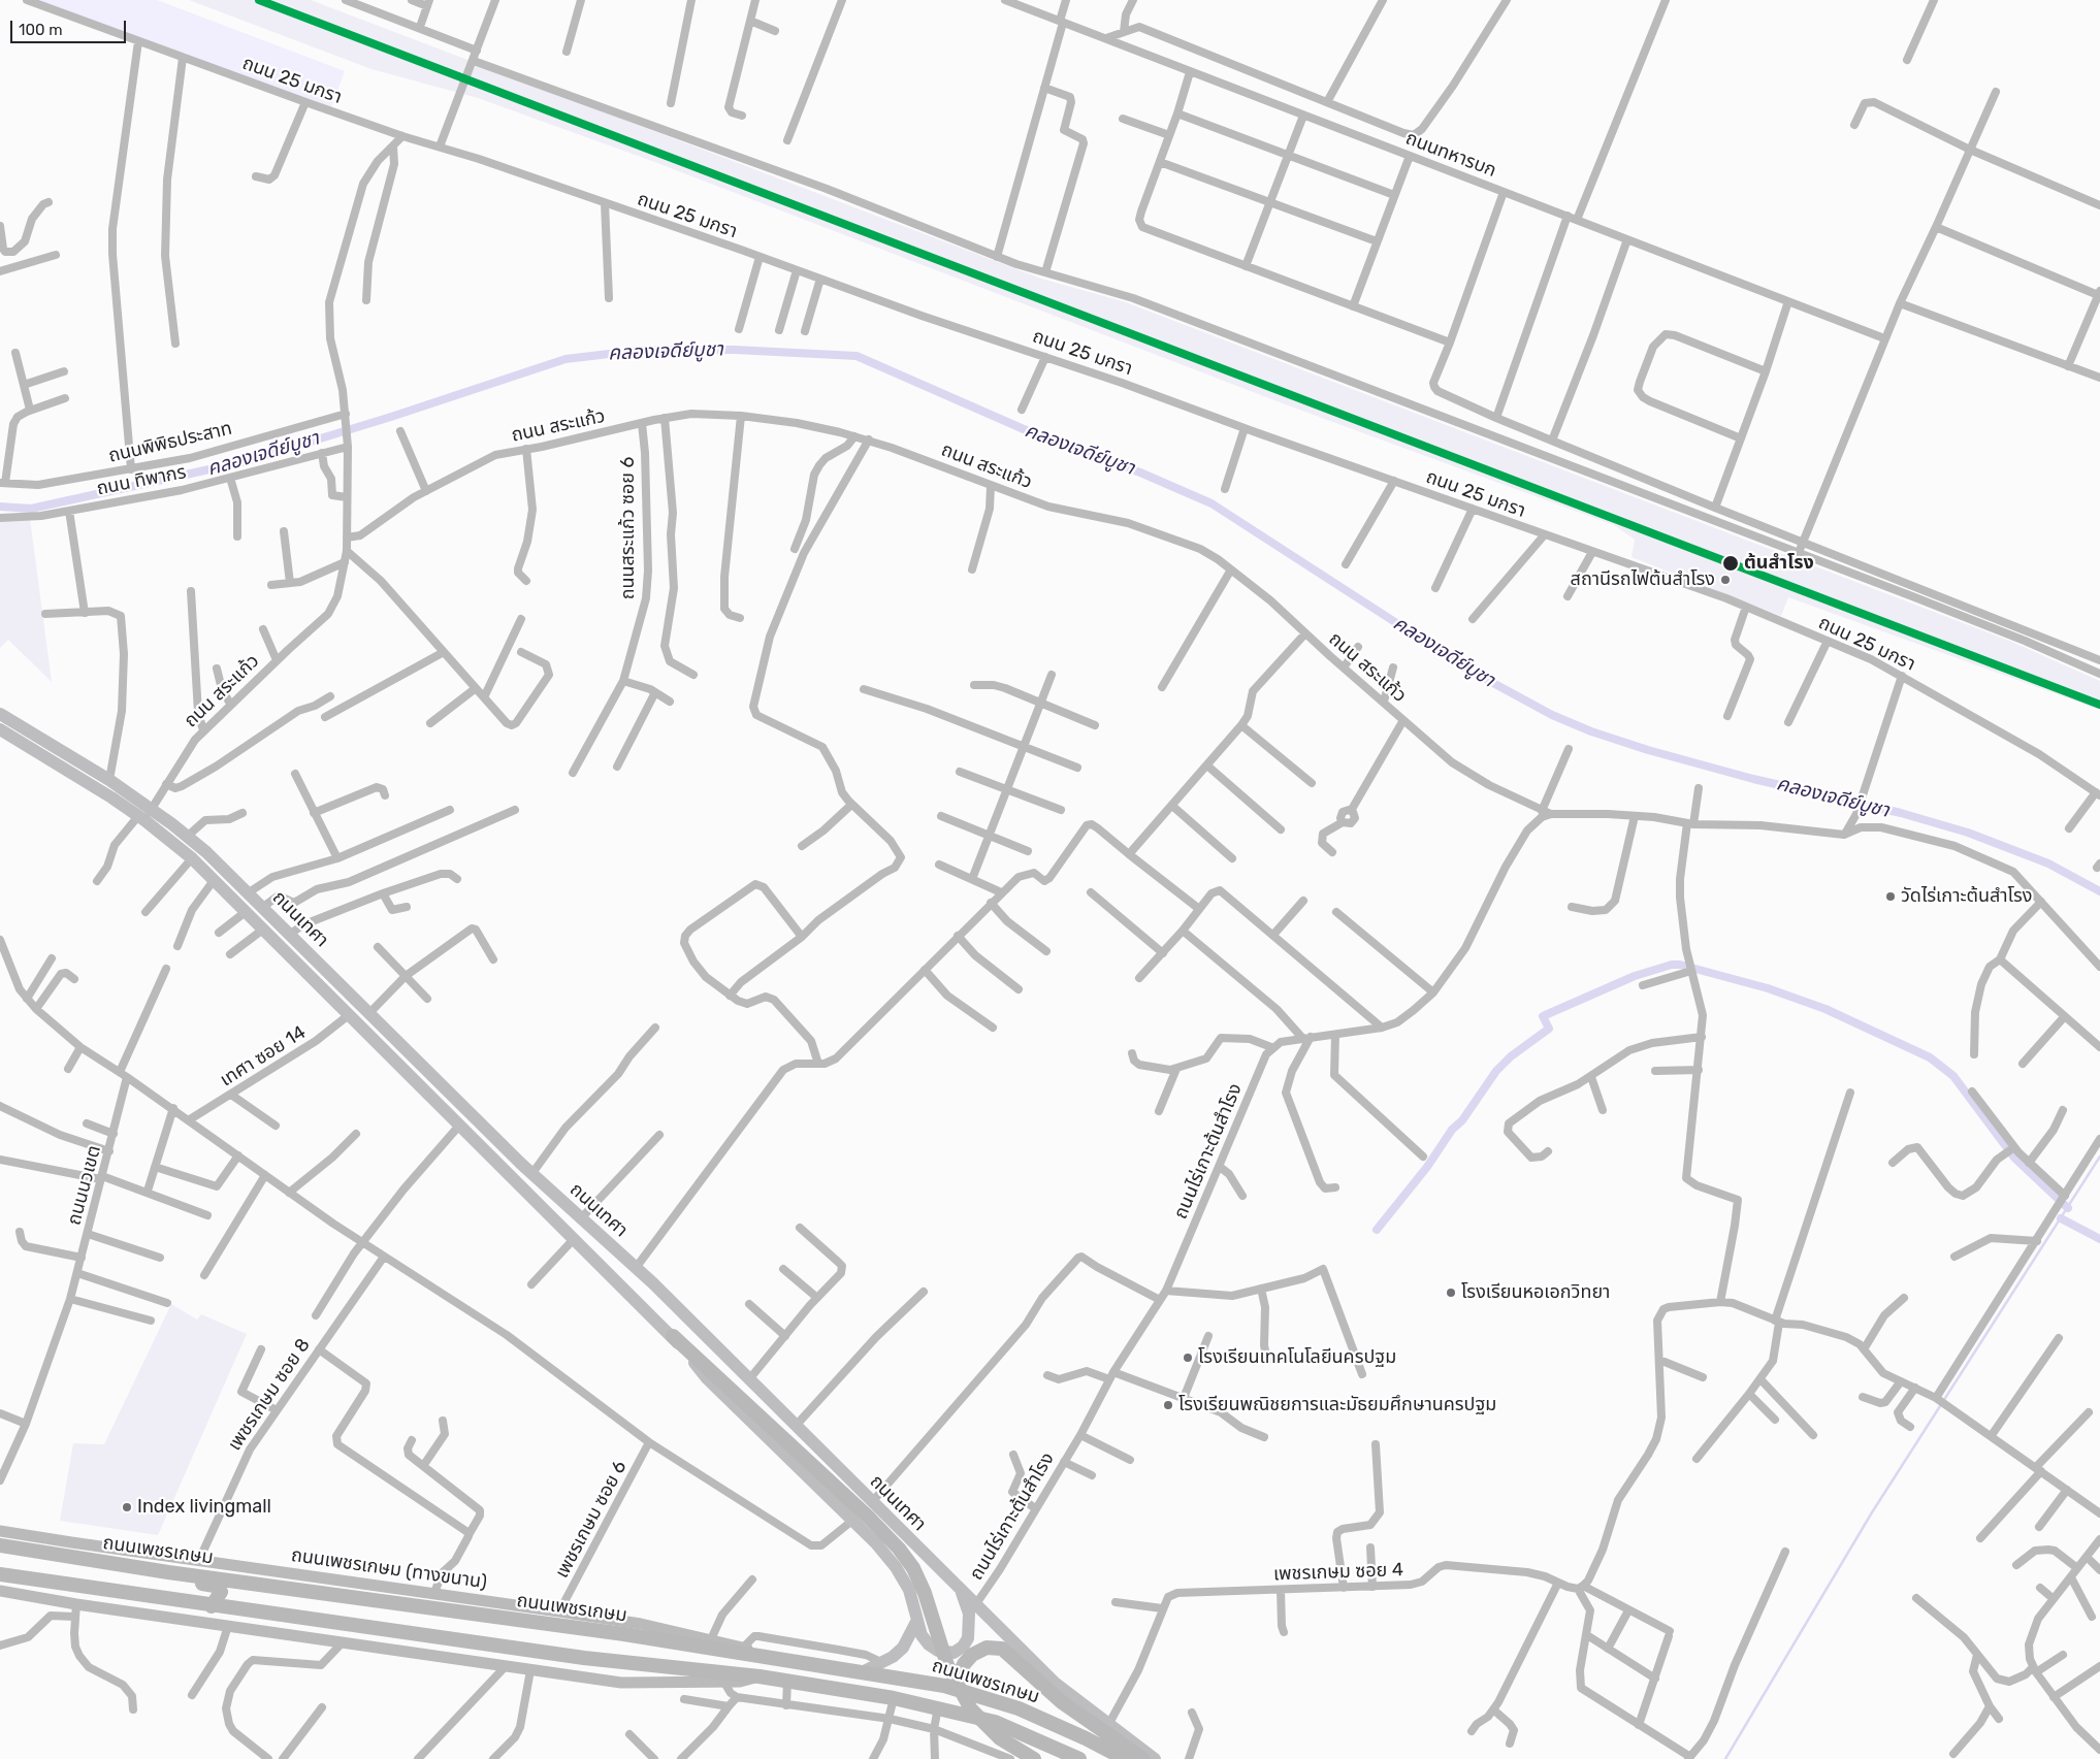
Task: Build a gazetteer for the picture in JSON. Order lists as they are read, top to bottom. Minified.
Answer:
{"streets":{"highway":["ถนนเพชรเกษม"],"main road":["ถนนเทศา","ถนนเพชรเกษม (ทางขนาน)"],"street":["ถนน 25 มกรา","ถนนทหารบก","ถนน สระแก้ว","ถนนพิพิธประสาท","ถนน ทิพากร","ถนนสระแก้ว ซอย 6","เทศา ซอย 14","ถนนไร่เกาะต้นสำโรง","ถนนนวเขต","เพชรเกษม ซอย 8","เพชรเกษม ซอย 6","เพชรเกษม ซอย 4"]},"crossings":[["ถนน 25 มกรา","ถนน สระแก้ว"],["ถนน สระแก้ว","ถนนพิพิธประสาท"],["ถนน สระแก้ว","ถนน ทิพากร"],["ถนน สระแก้ว","ถนนสระแก้ว ซอย 6"],["ถนน สระแก้ว","ถนนเทศา"],["ถนนเทศา","เทศา ซอย 14"],["ถนนเทศา","ถนนไร่เกาะต้นสำโรง"],["ถนนเทศา","เพชรเกษม ซอย 4"],["เพชรเกษม ซอย 8","ถนนเพชรเกษม (ทางขนาน)"],["เพชรเกษม ซอย 6","ถนนเพชรเกษม (ทางขนาน)"],["ถนนเพชรเกษม","ถนนเพชรเกษม (ทางขนาน)"]],"water":["คลองเจดีย์บูชา"],"places":["ต้นสำโรง","สถานีรถไฟต้นสำโรง","วัดไร่เกาะต้นสำโรง","โรงเรียนหอเอกวิทยา","โรงเรียนเทคโนโลยีนครปฐม","โรงเรียนพณิชยการและมัธยมศึกษานครปฐม","Index livingmall"],"scale_bar":"100 m"}
